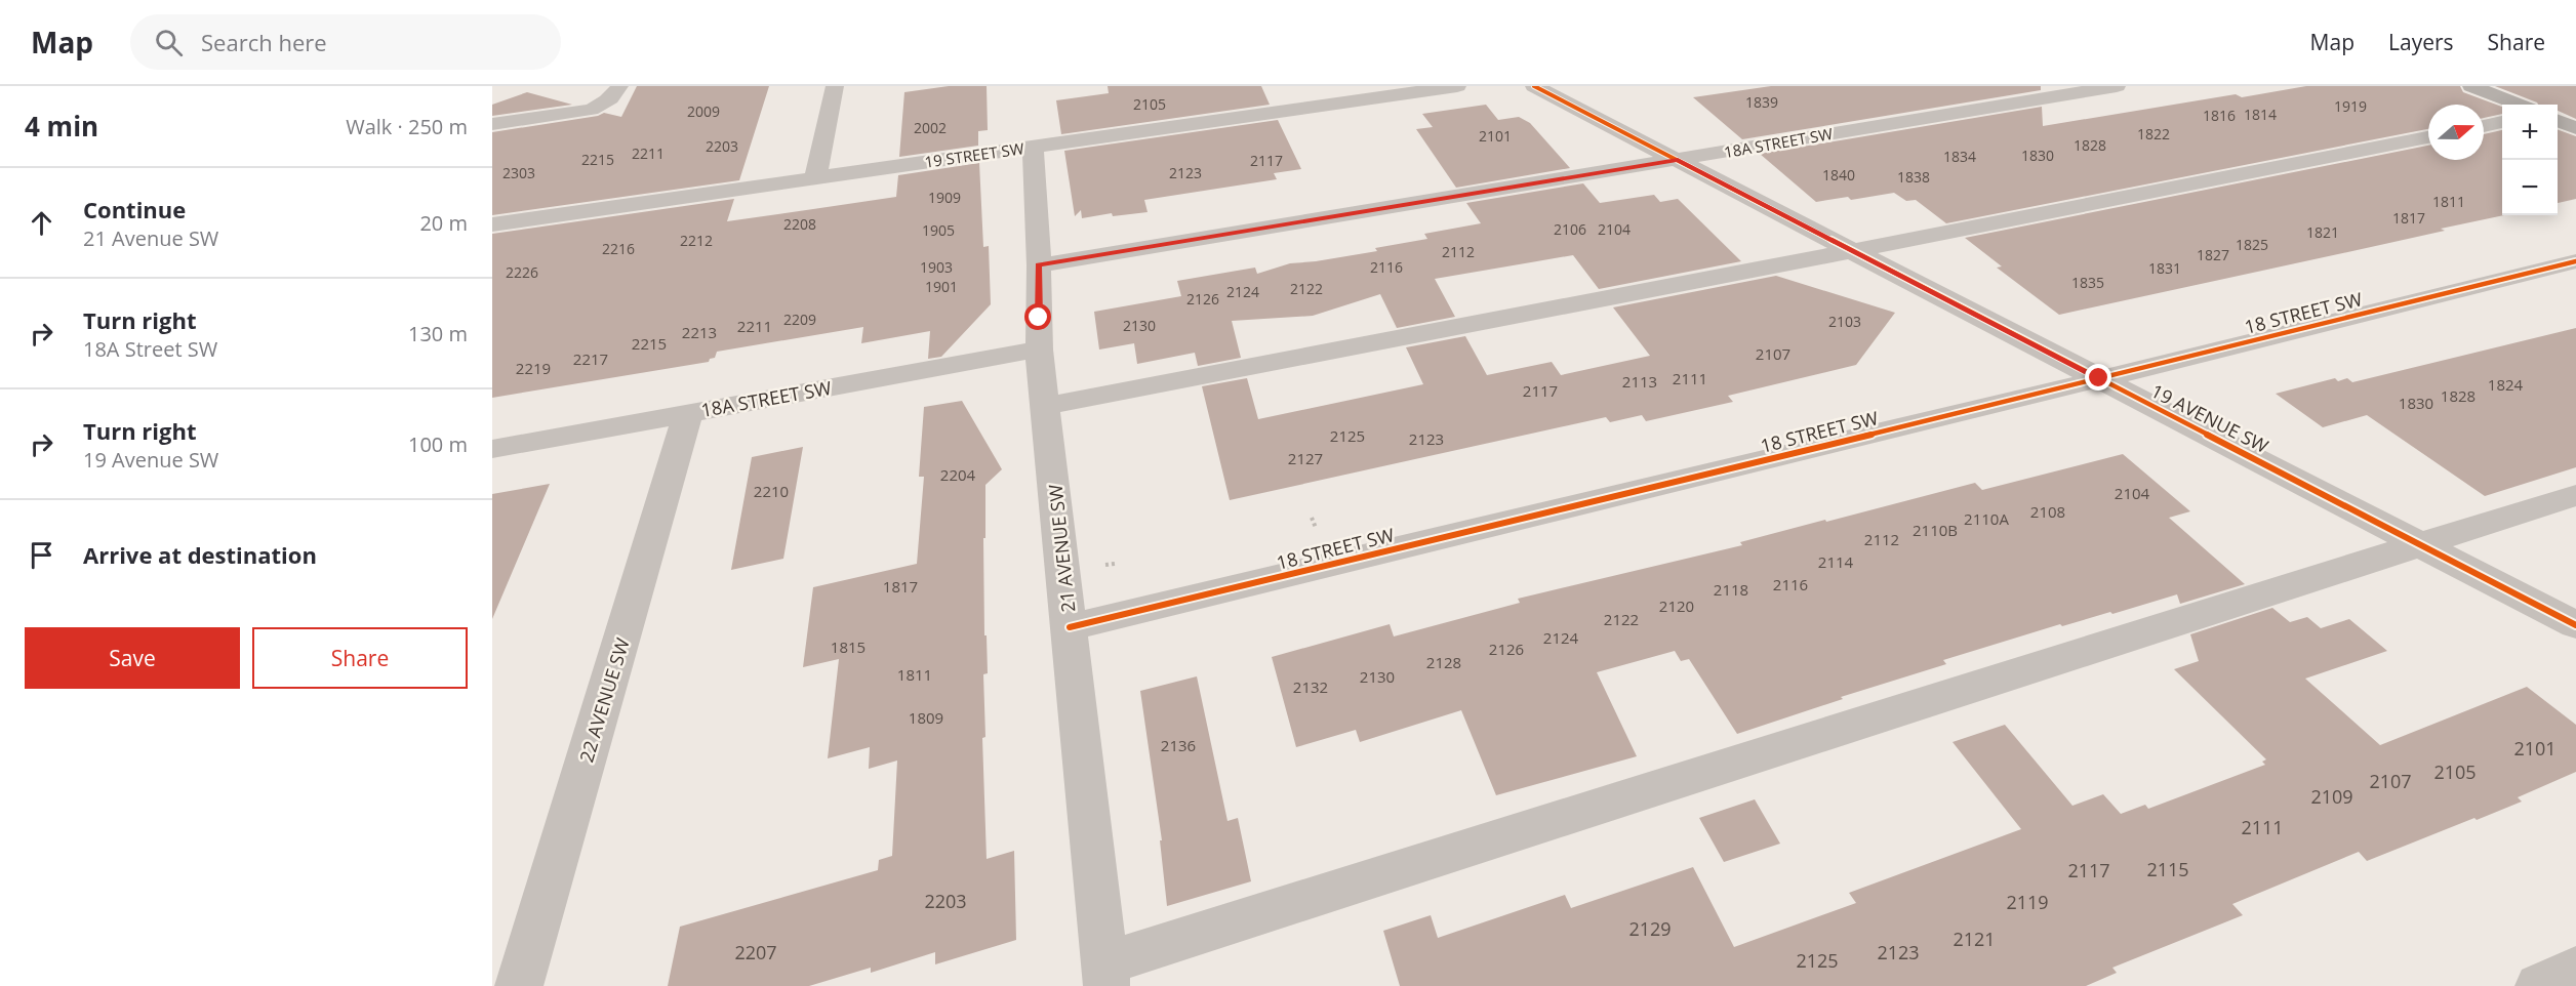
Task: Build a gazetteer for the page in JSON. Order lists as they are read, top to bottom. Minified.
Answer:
{"streets":{"street":["18A STREET SW","19 STREET SW","18 STREET SW","19 AVENUE SW","21 AVENUE SW","22 AVENUE SW"]},"crossings":[["18A STREET SW","19 AVENUE SW"],["18A STREET SW","21 AVENUE SW"],["18A STREET SW","22 AVENUE SW"],["19 STREET SW","21 AVENUE SW"],["18 STREET SW","19 AVENUE SW"],["18 STREET SW","21 AVENUE SW"]],"house_numbers":["1839","2105","1919","2009","1814","1816","2002","1822","2101","1828","2203","2211","1830","1834","2215","2117","2303","2123","1840","1838","1909","1811","1817","2208","2106","2104","1905","1821","2212","1825","2216","2112","1827","1903","2116","1831","2226","1835","1901","2122","2124","2126","2209","2103","2130","2211","2213","2215","2107","2217","2219","2111","2113","1824","2117","1828","1830","2125","2123","2127","2204","2210","2104","2108","2110A","2110B","2112","2114","2116","1817","2118","2120","2122","2124","1815","2126","2128","1811","2130","2132","1809","2136","2101","2105","2107","2109","2111","2115","2117","2203","2119","2129","2121","2207","2123","2125"],"north":"right","page":{"header":"Map","search":"Search here","nav":["Map","Layers","Share"],"heading":["4 min","Walk · 250 m"],"map_buttons":["+","−"],"list":[["Continue","21 Avenue SW","20 m"],["Turn right","18A Street SW","130 m"],["Turn right","19 Avenue SW","100 m"],"Arrive at destination"],"buttons":["Save","Share"]}}
